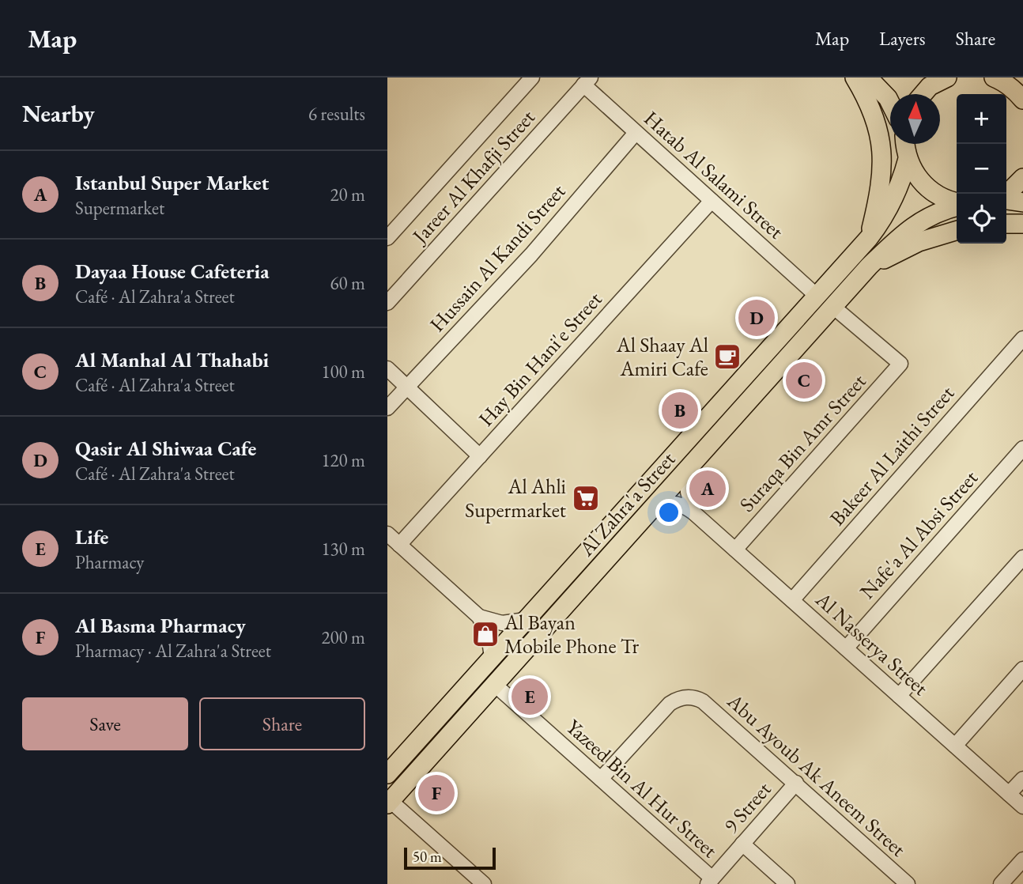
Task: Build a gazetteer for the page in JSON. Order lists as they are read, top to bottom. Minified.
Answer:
{"streets":{"main road":["Al Zahra'a Street"],"street":["Hatab Al Salami Street","Jareer Al Khafji Street","Hussain Al Kandi Street","Hay Bin Hani'e Street","Suraqa Bin Amr Street","Bakeer Al Laithi Street","Nafe'a Al Absi Street","Al Nasserya Street","Abu Ayoub Ak Aneem Street","Yazeed Bin Al Hur Street","9 Street"]},"crossings":[["Hatab Al Salami Street","Jareer Al Khafji Street"],["Hatab Al Salami Street","Hussain Al Kandi Street"],["Hatab Al Salami Street","Hay Bin Hani'e Street"],["Hatab Al Salami Street","Al Zahra'a Street"],["Suraqa Bin Amr Street","Al Zahra'a Street"],["Suraqa Bin Amr Street","Al Nasserya Street"],["Bakeer Al Laithi Street","Al Nasserya Street"],["Al Zahra'a Street","Al Nasserya Street"],["Al Zahra'a Street","Yazeed Bin Al Hur Street"],["Nafe'a Al Absi Street","Al Nasserya Street"],["Abu Ayoub Ak Aneem Street","Yazeed Bin Al Hur Street"],["Abu Ayoub Ak Aneem Street","9 Street"],["Yazeed Bin Al Hur Street","9 Street"]],"places":{"cafe":["Al Shaay Al Amiri Cafe"],"supermarket":["Al Ahli Supermarket"],"shop":["Al Bayan Mobile Phone Tr"]},"scale_bar":"50 m","north":"top","page":{"header":"Map","nav":["Map","Layers","Share"],"heading":["Nearby","6 results"],"map_buttons":["+","−"],"list":[{"mark":"A","name":"Istanbul Super Market","note":"Supermarket","value":"20 m"},{"mark":"B","name":"Dayaa House Cafeteria","note":"Café · Al Zahra'a Street","value":"60 m"},{"mark":"C","name":"Al Manhal Al Thahabi","note":"Café · Al Zahra'a Street","value":"100 m"},{"mark":"D","name":"Qasir Al Shiwaa Cafe","note":"Café · Al Zahra'a Street","value":"120 m"},{"mark":"E","name":"Life","note":"Pharmacy","value":"130 m"},{"mark":"F","name":"Al Basma Pharmacy","note":"Pharmacy · Al Zahra'a Street","value":"200 m"}],"pins":["D","C","B","A","E","F"],"buttons":["Save","Share"],"scale":"50 m"}}
